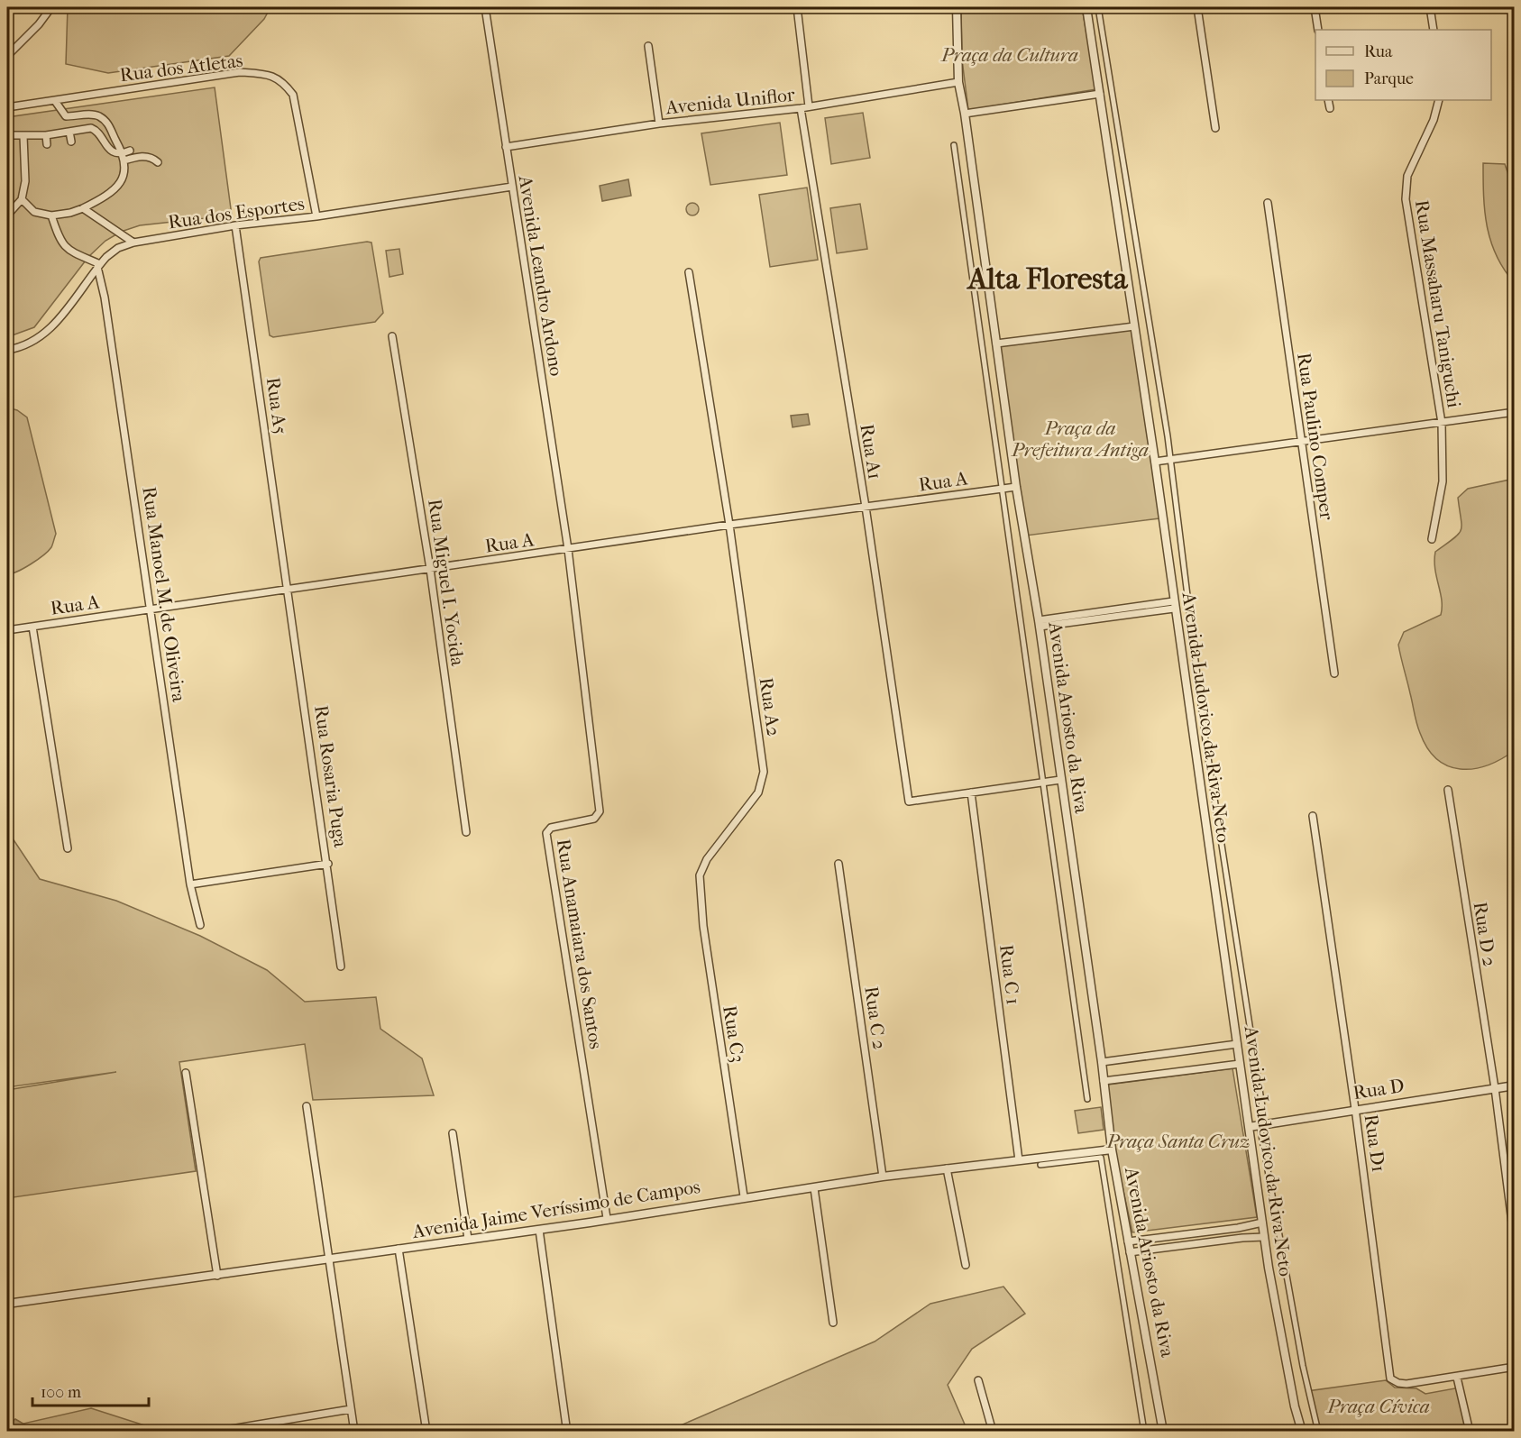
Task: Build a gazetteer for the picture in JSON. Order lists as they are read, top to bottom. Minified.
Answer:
{"streets":{"street":["Rua dos Atletas","Avenida Uniflor","Rua dos Esportes","Avenida Leandro Ardono","Rua Massaharu Taniguchi","Rua A5","Rua Paulino Comper","Rua A1","Rua A","Rua Miguel I. Yocida","Rua Manoel M. de Oliveira","Rua A2","Avenida Ariosto da Riva","Avenida Ludovico da Riva Neto","Rua Rosaria Puga","Rua D 2","Rua Anamaiara dos Santos","Rua C 1","Rua C 2","Rua C3","Rua D","Rua D1","Avenida Jaime Veríssimo de Campos"]},"crossings":[["Rua dos Atletas","Rua dos Esportes"],["Avenida Uniflor","Avenida Leandro Ardono"],["Avenida Uniflor","Rua A1"],["Avenida Uniflor","Avenida Ariosto da Riva"],["Rua dos Esportes","Avenida Leandro Ardono"],["Rua dos Esportes","Rua A5"],["Rua dos Esportes","Rua Manoel M. de Oliveira"],["Avenida Leandro Ardono","Rua A"],["Avenida Leandro Ardono","Rua Anamaiara dos Santos"],["Rua A5","Rua A"],["Rua A5","Rua Rosaria Puga"],["Rua A1","Rua A"],["Rua A1","Rua C 1"],["Rua A","Rua Miguel I. Yocida"],["Rua A","Rua Manoel M. de Oliveira"],["Rua A","Rua A2"],["Rua A","Avenida Ariosto da Riva"],["Rua A","Rua Rosaria Puga"],["Rua A","Rua Anamaiara dos Santos"],["Rua A2","Rua C3"],["Avenida Ariosto da Riva","Avenida Jaime Veríssimo de Campos"],["Avenida Ludovico da Riva Neto","Rua D"],["Rua D 2","Rua D"],["Rua Anamaiara dos Santos","Avenida Jaime Veríssimo de Campos"],["Rua C 1","Avenida Jaime Veríssimo de Campos"],["Rua C 2","Avenida Jaime Veríssimo de Campos"],["Rua C3","Avenida Jaime Veríssimo de Campos"],["Rua D","Rua D1"]],"districts":["Alta Floresta"],"parks":["Praça da Cultura","Praça da Prefeitura Antiga","Praça Santa Cruz","Praça Cívica"],"legend":["Rua","Parque"],"scale_bar":"100 m"}
